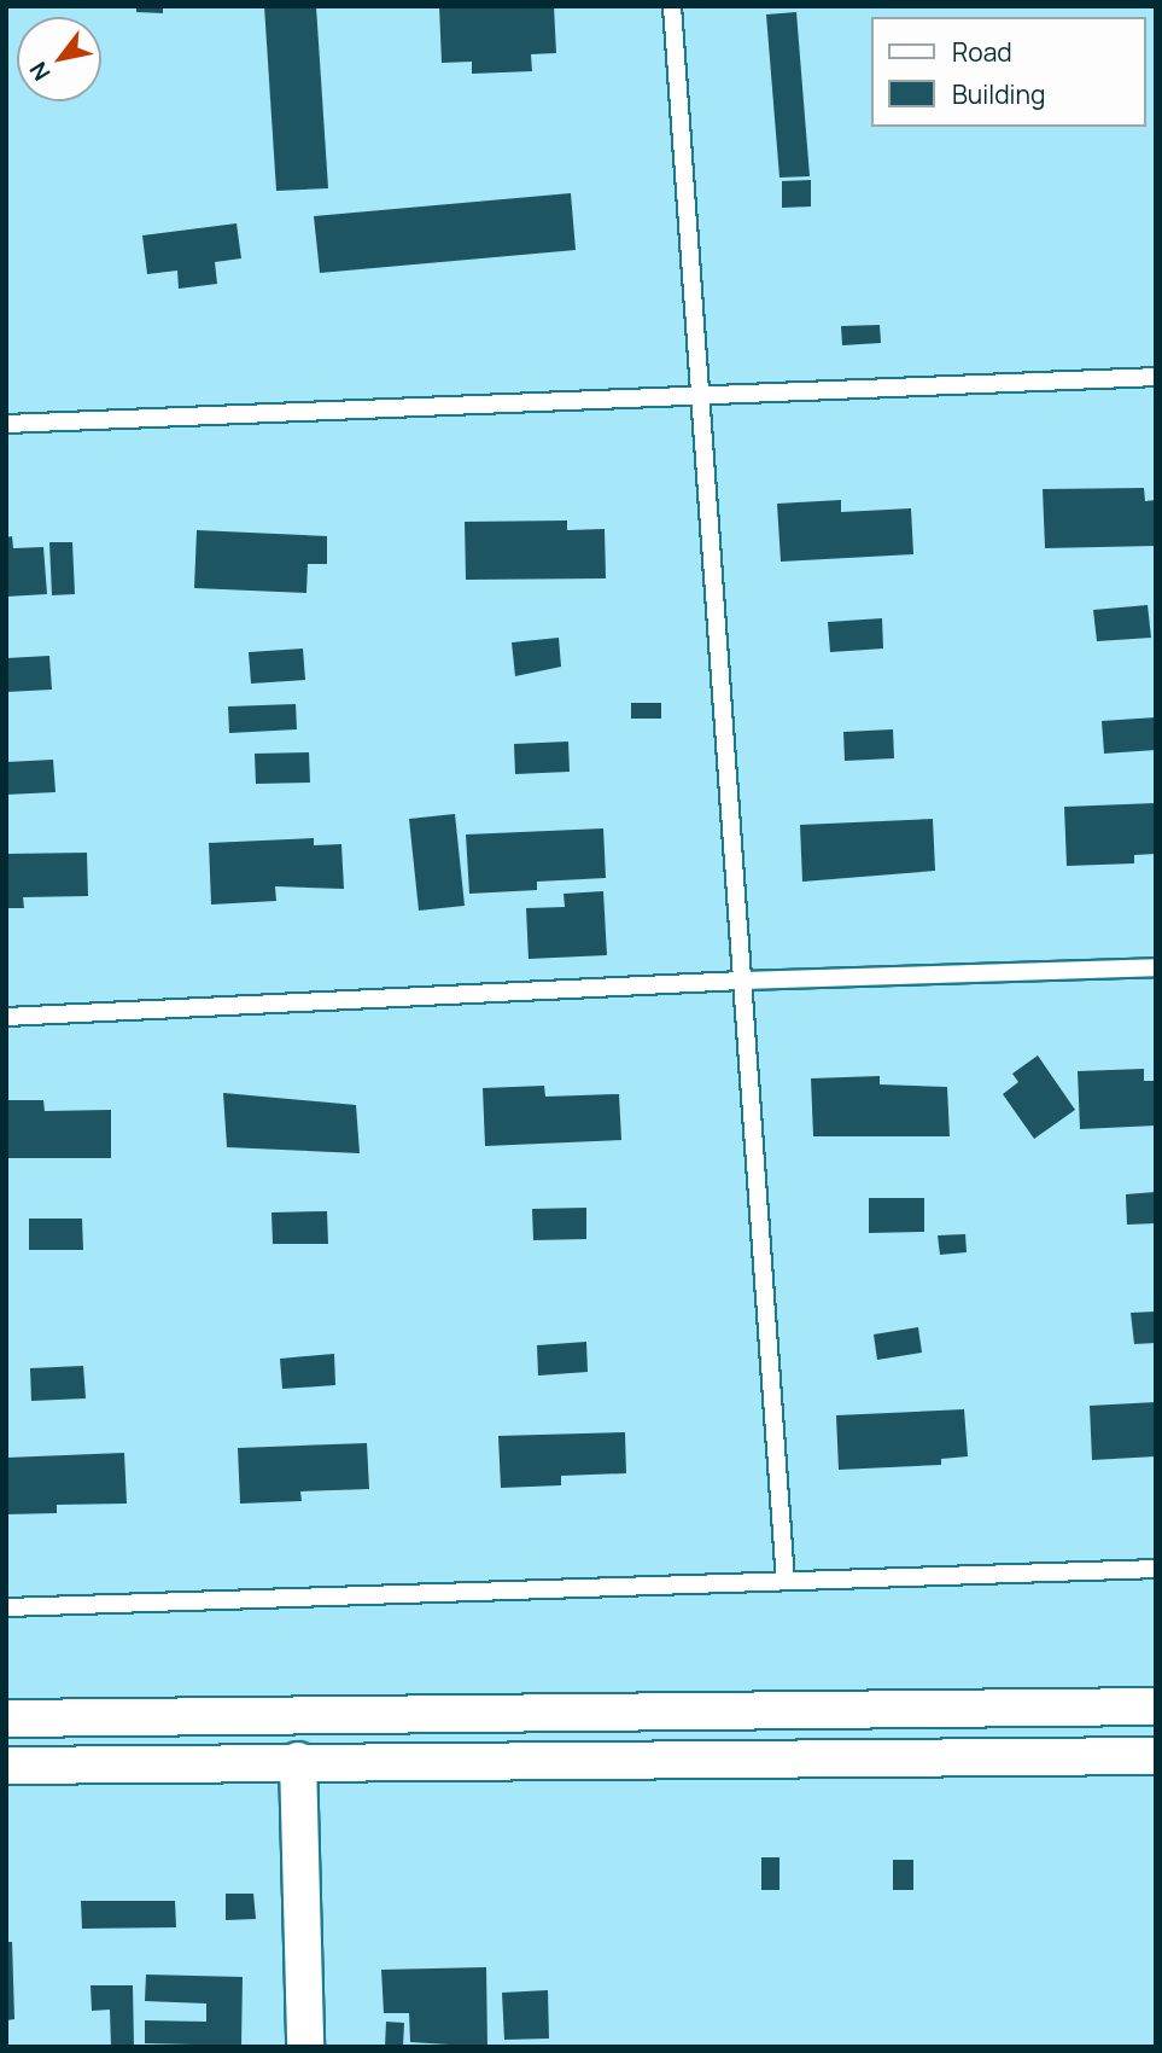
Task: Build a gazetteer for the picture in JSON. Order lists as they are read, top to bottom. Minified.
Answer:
{"legend":["Road","Building"],"north":"bottom left"}
